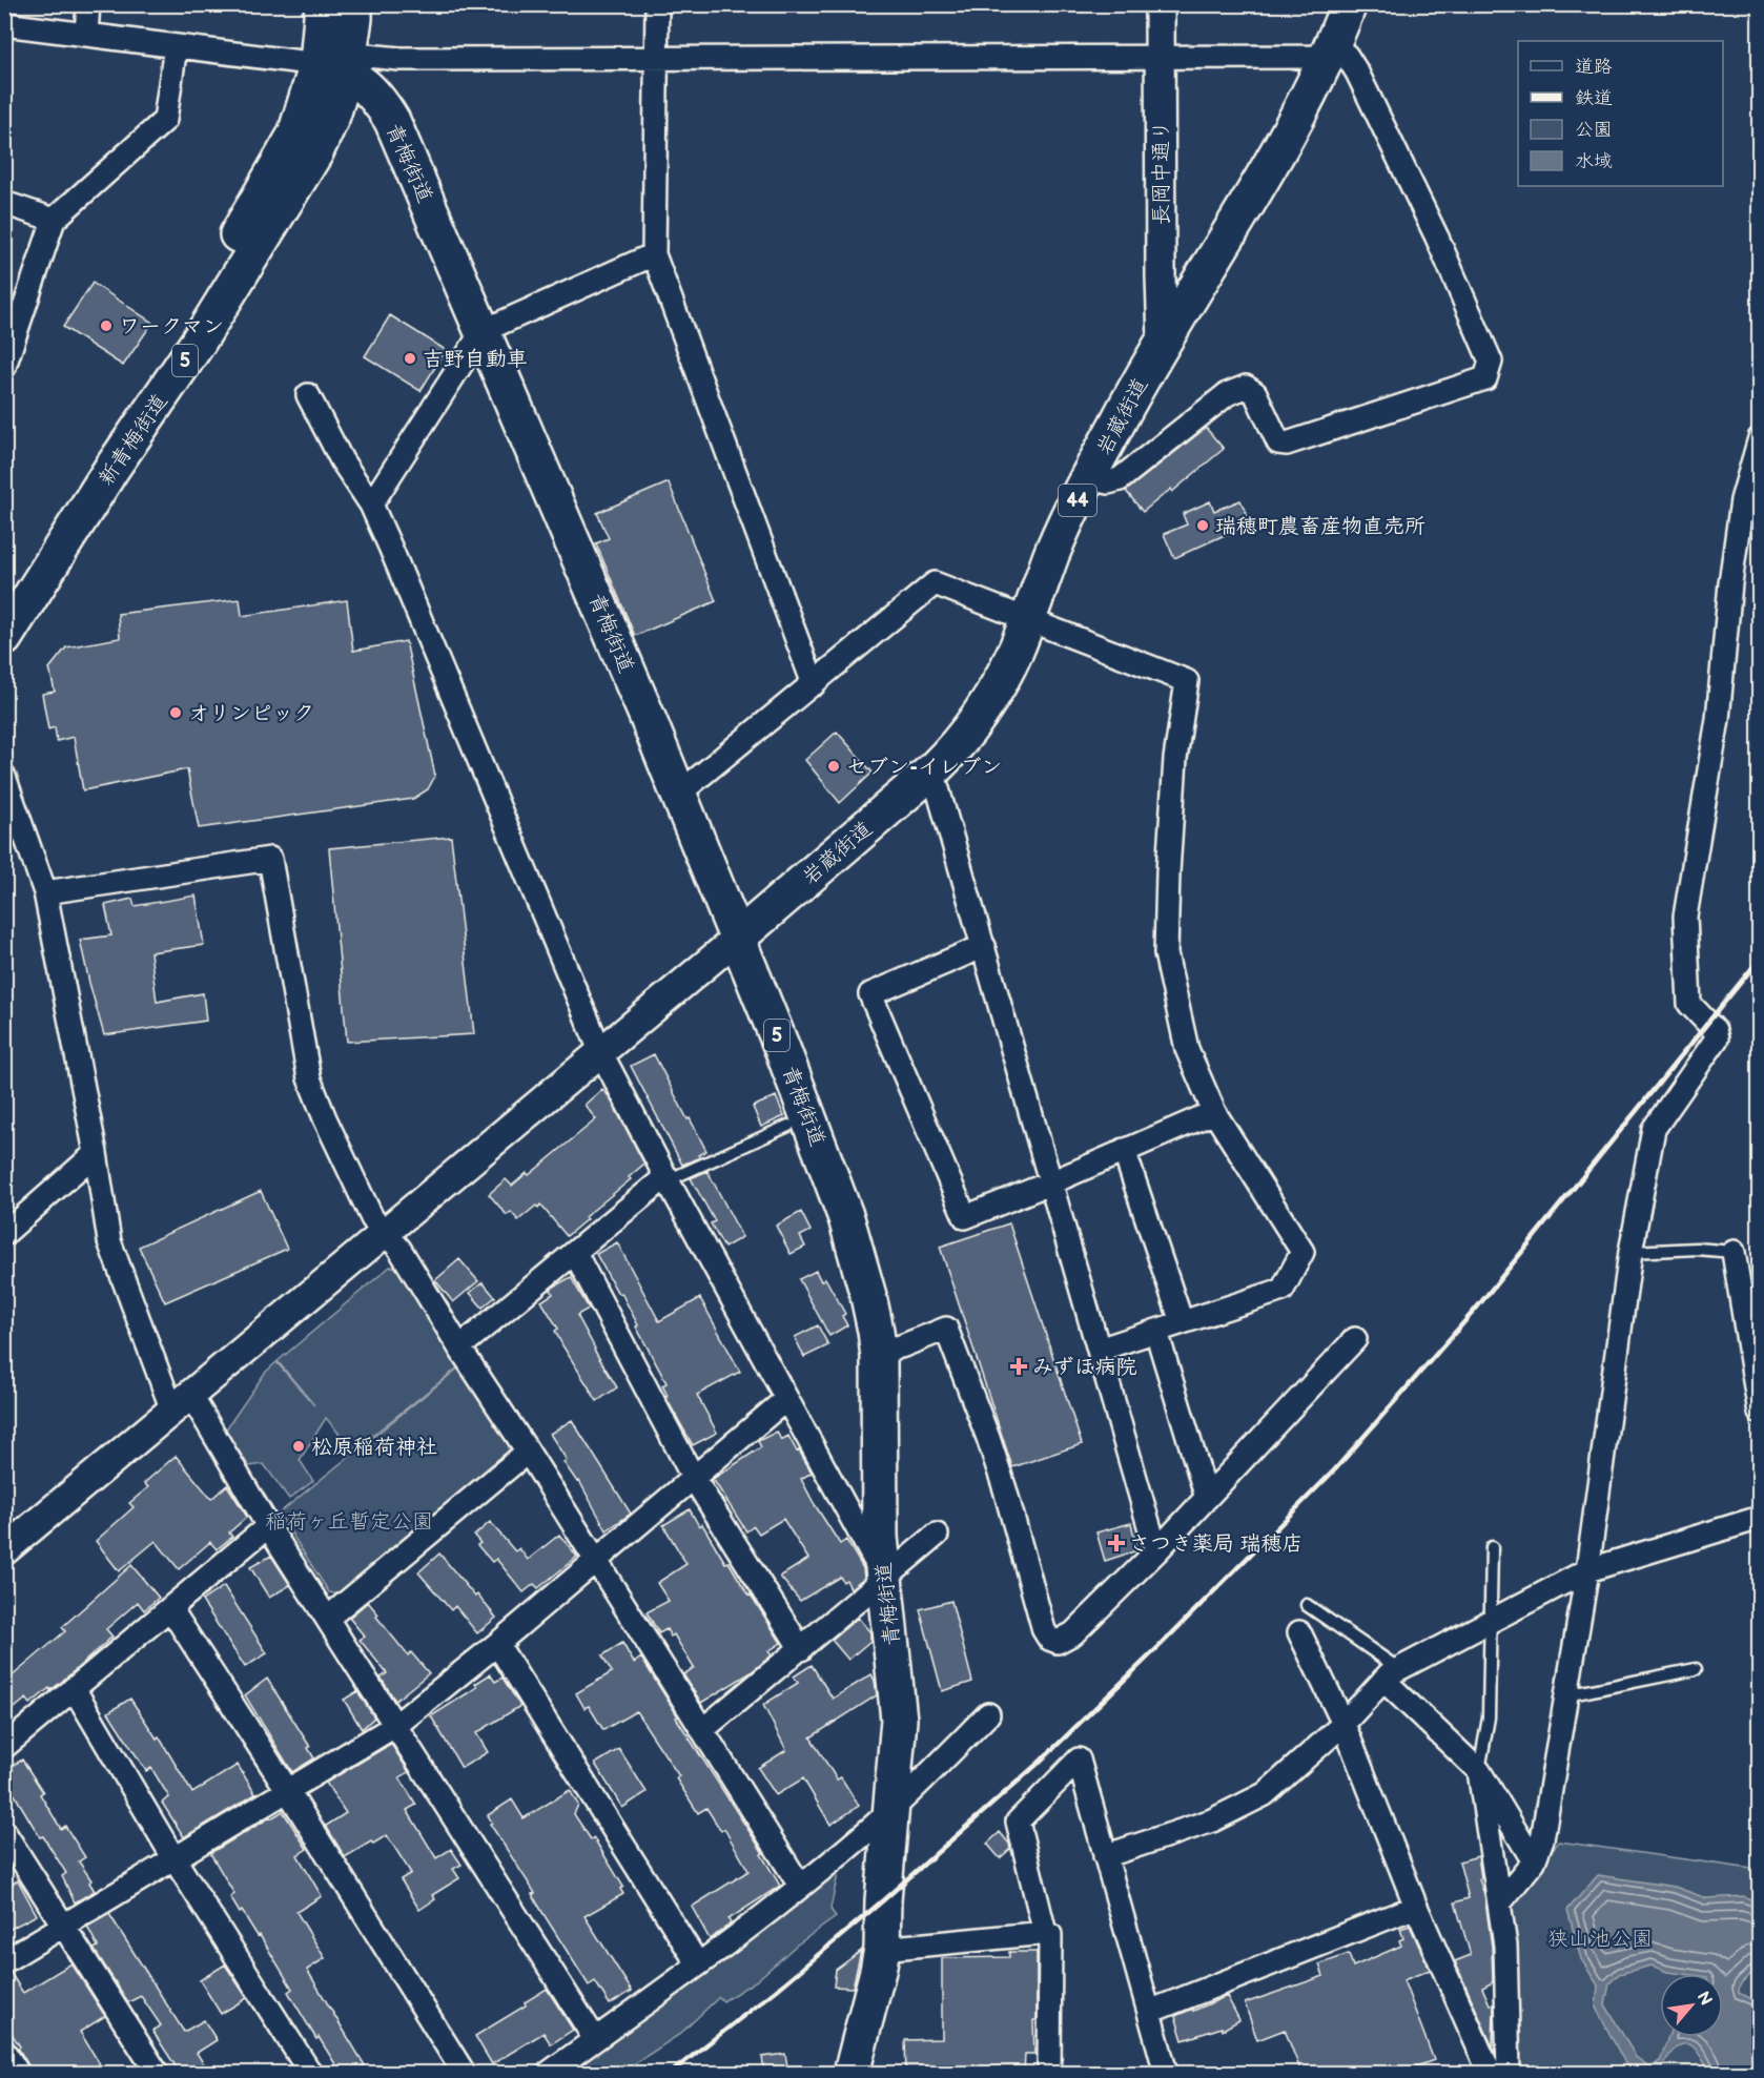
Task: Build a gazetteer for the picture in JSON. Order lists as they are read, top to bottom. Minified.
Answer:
{"streets":{"main road":["青梅街道","5","岩蔵街道","新青梅街道","44"],"street":["長岡中通り"]},"crossings":[["青梅街道","5"],["青梅街道","岩蔵街道"],["青梅街道","新青梅街道"],["長岡中通り","岩蔵街道"],["5","新青梅街道"]],"parks":["稲荷ヶ丘暫定公園","狭山池公園"],"places":{"other":["ワークマン","吉野自動車","瑞穂町農畜産物直売所","オリンピック","セブン-イレブン","松原稲荷神社"],"health":["みずほ病院","さつき薬局 瑞穂店"]},"legend":["道路","鉄道","公園","水域"],"north":"top right"}
